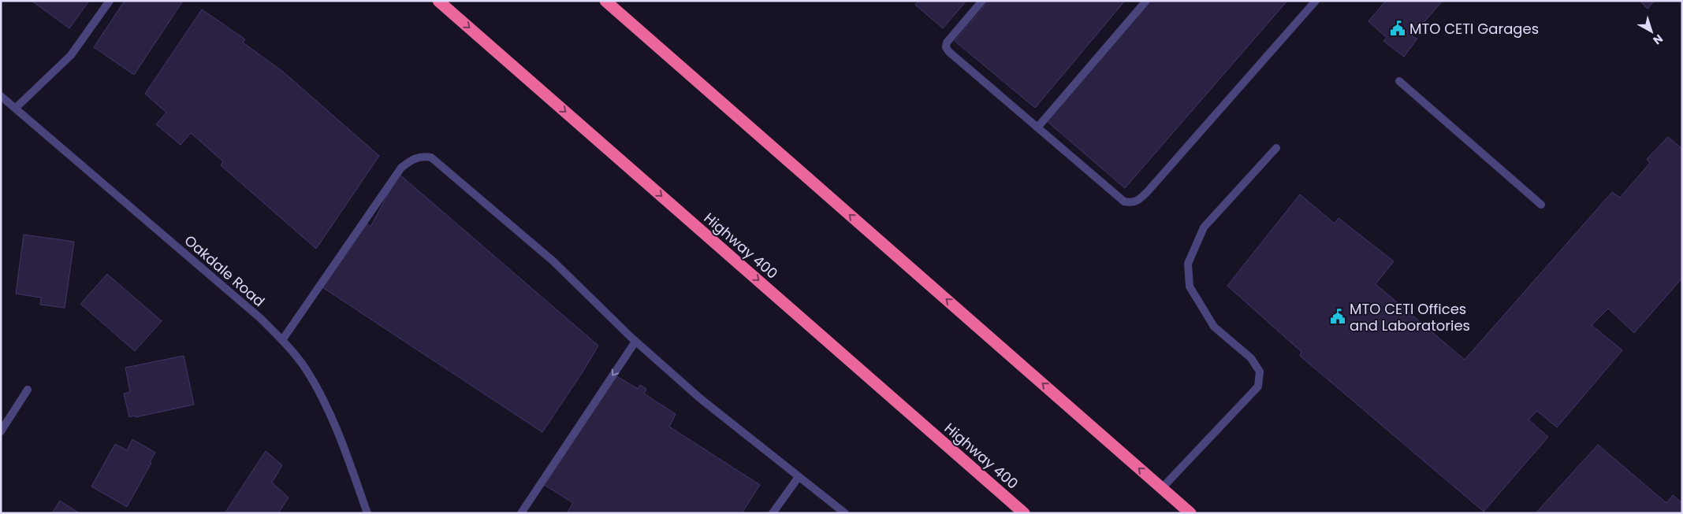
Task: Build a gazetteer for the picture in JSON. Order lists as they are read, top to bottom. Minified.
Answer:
{"streets":{"highway":["Highway 400"],"street":["Oakdale Road"]},"one_way":["Highway 400"],"places":{"public building":["MTO CETI Garages","MTO CETI Offices and Laboratories"]},"north":"bottom right"}
